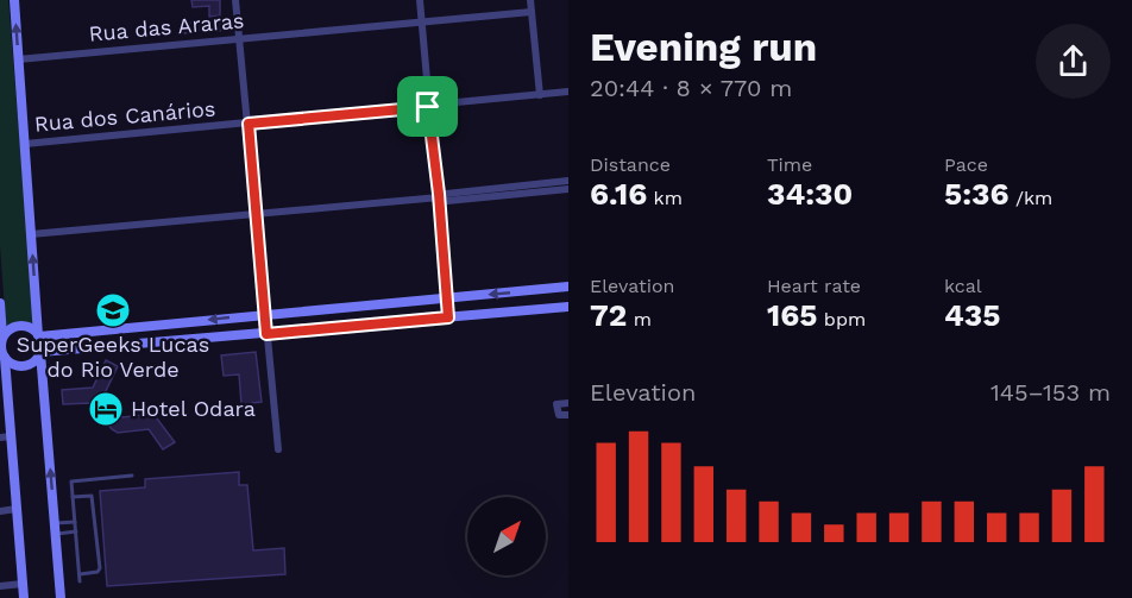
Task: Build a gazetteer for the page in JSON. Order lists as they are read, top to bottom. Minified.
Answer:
{"streets":{"street":["Rua das Araras","Rua dos Canários"]},"places":{"school or university":["SuperGeeks Lucas do Rio Verde"],"hotel":["Hotel Odara"]},"north":"top right","page":{"heading":["Evening run","20:44 · 8 × 770 m"],"stats":[["Distance","6.16 km"],["Time","34:30"],["Pace","5:36 /km"],["Elevation","72 m"],["Heart rate","165 bpm"],["kcal","435"]],"chart":["Elevation","145–153 m"]}}
